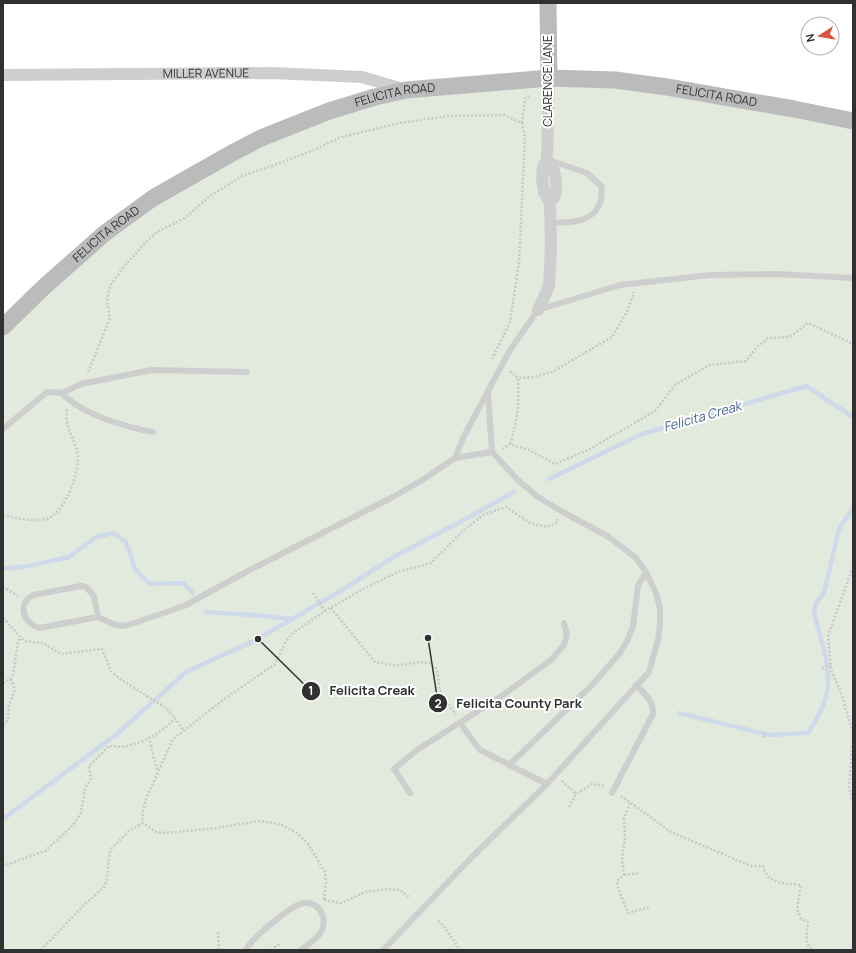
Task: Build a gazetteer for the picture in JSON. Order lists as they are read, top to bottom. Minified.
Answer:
{"streets":{"main road":["CLARENCE LANE","FELICITA ROAD"],"street":["MILLER AVENUE"]},"crossings":[["MILLER AVENUE","FELICITA ROAD"],["CLARENCE LANE","FELICITA ROAD"]],"water":["Felicita Creak"],"places":["Felicita County Park","Felicita Creak"],"north":"left"}
